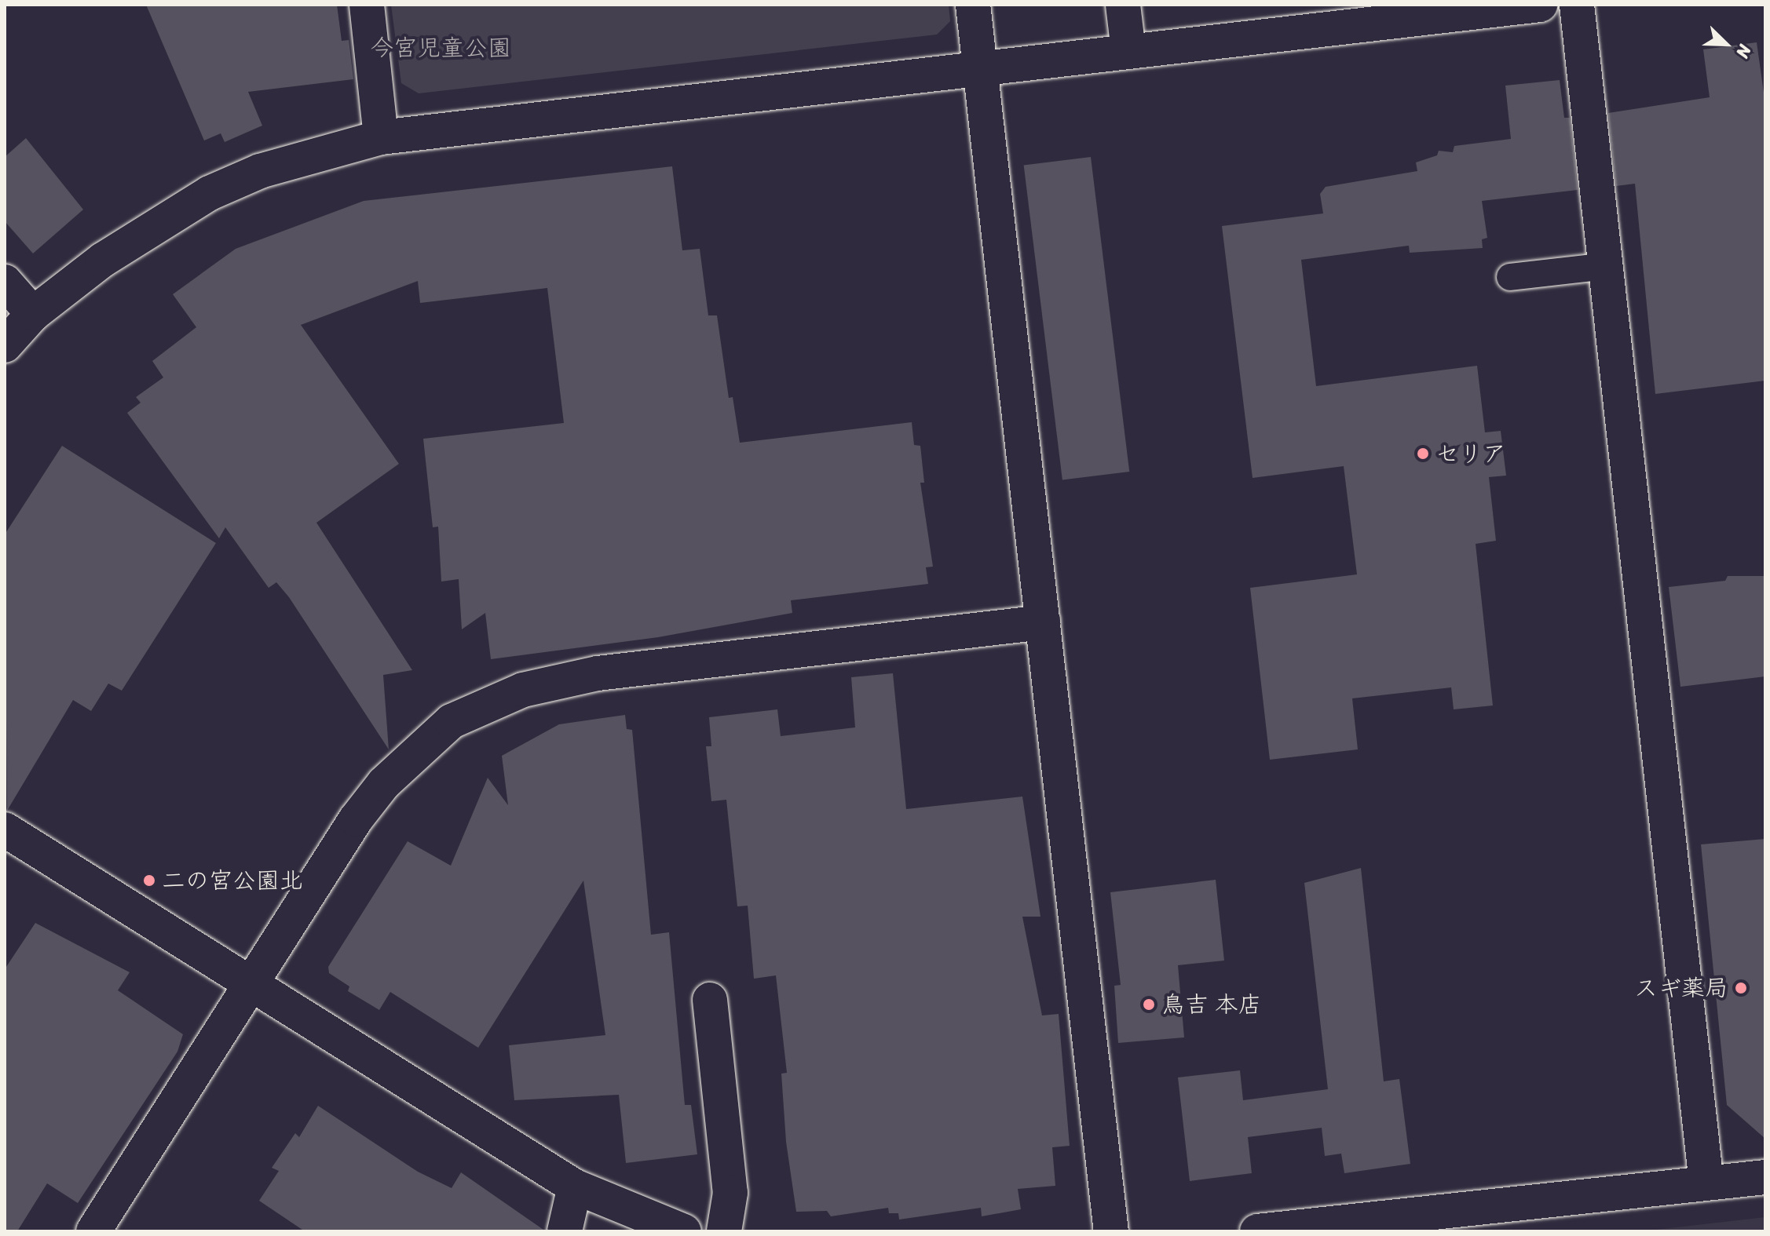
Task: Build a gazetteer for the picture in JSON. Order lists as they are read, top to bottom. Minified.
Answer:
{"parks":["今宮児童公園"],"places":["セリア","二の宮公園北","スギ薬局","鳥吉 本店"],"north":"bottom right"}
